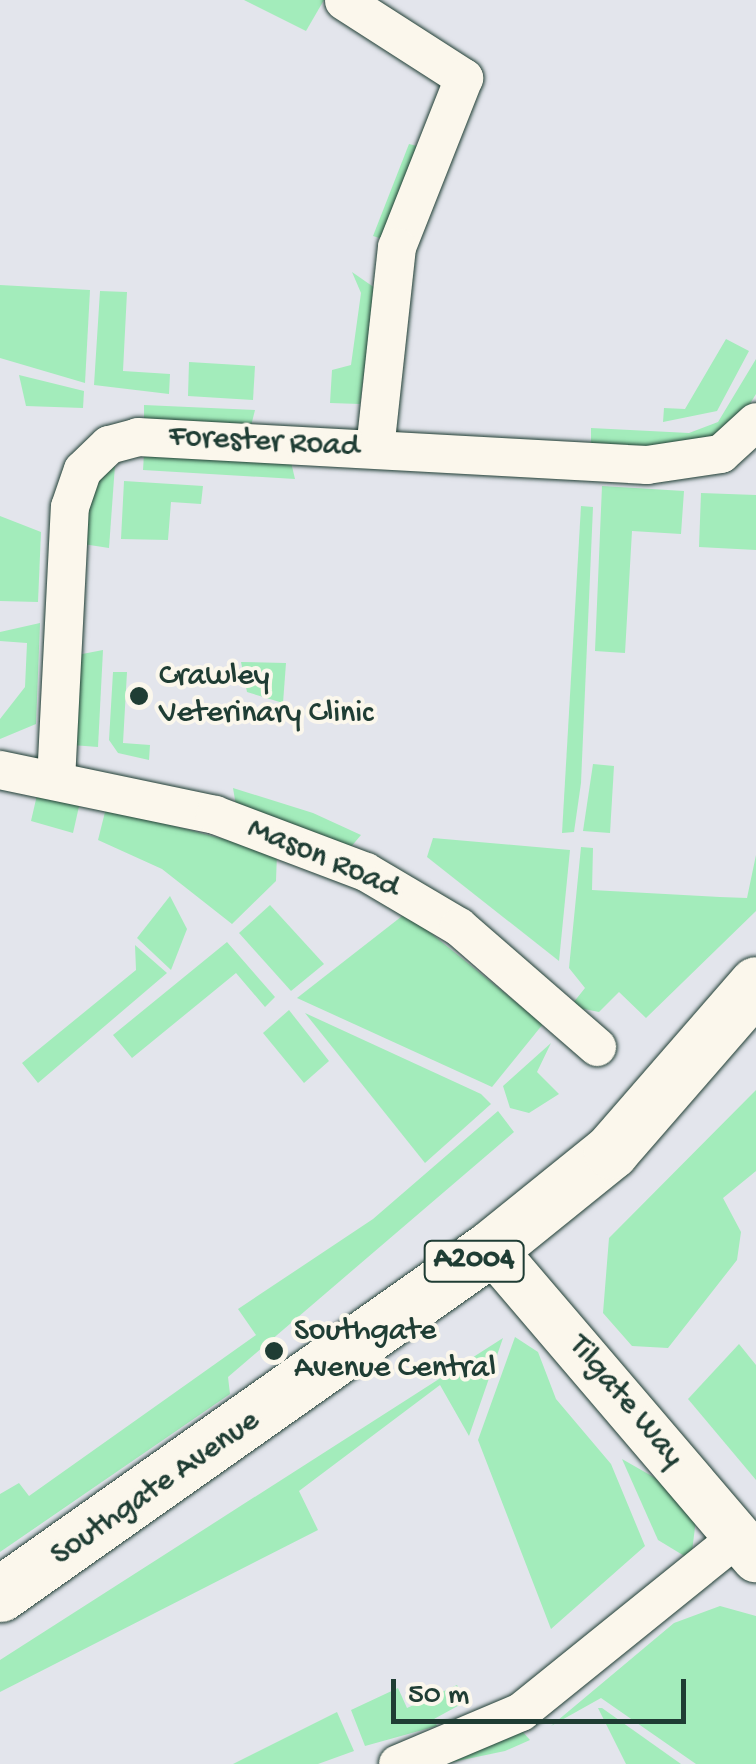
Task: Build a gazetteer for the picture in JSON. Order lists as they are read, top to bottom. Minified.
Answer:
{"streets":{"main road":["A2004","Southgate Avenue"],"street":["Forester Road","Mason Road","Tilgate Way"]},"crossings":[["Forester Road","Mason Road"],["Tilgate Way","Southgate Avenue"]],"places":["Crawley Veterinary Clinic","Southgate Avenue Central"],"scale_bar":"50 m"}
